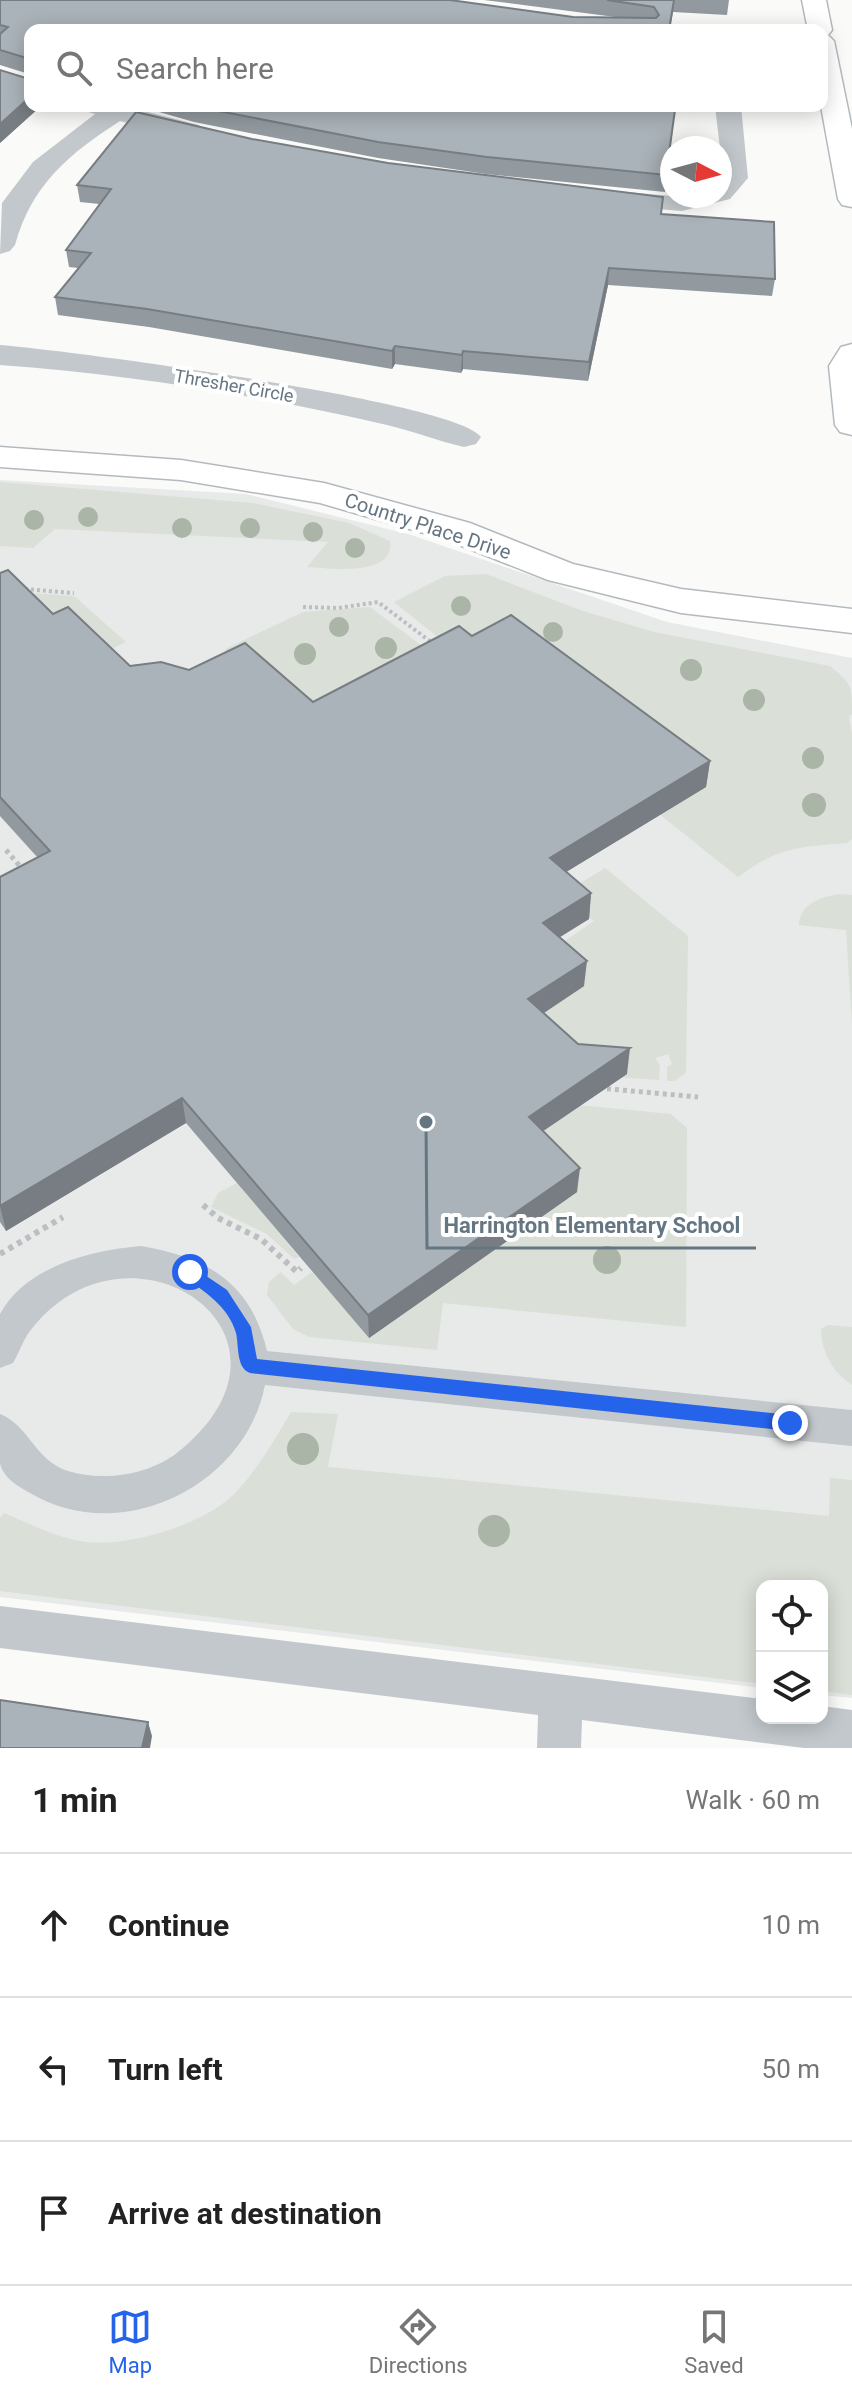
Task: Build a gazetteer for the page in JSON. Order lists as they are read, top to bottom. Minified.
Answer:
{"streets":{"street":["Thresher Circle","Country Place Drive"]},"places":["Harrington Elementary School"],"north":"right","page":{"search":"Search here","heading":["1 min","Walk · 60 m"],"list":[["Continue","10 m"],["Turn left","50 m"],"Arrive at destination"],"nav":["Map","Directions","Saved"]}}
